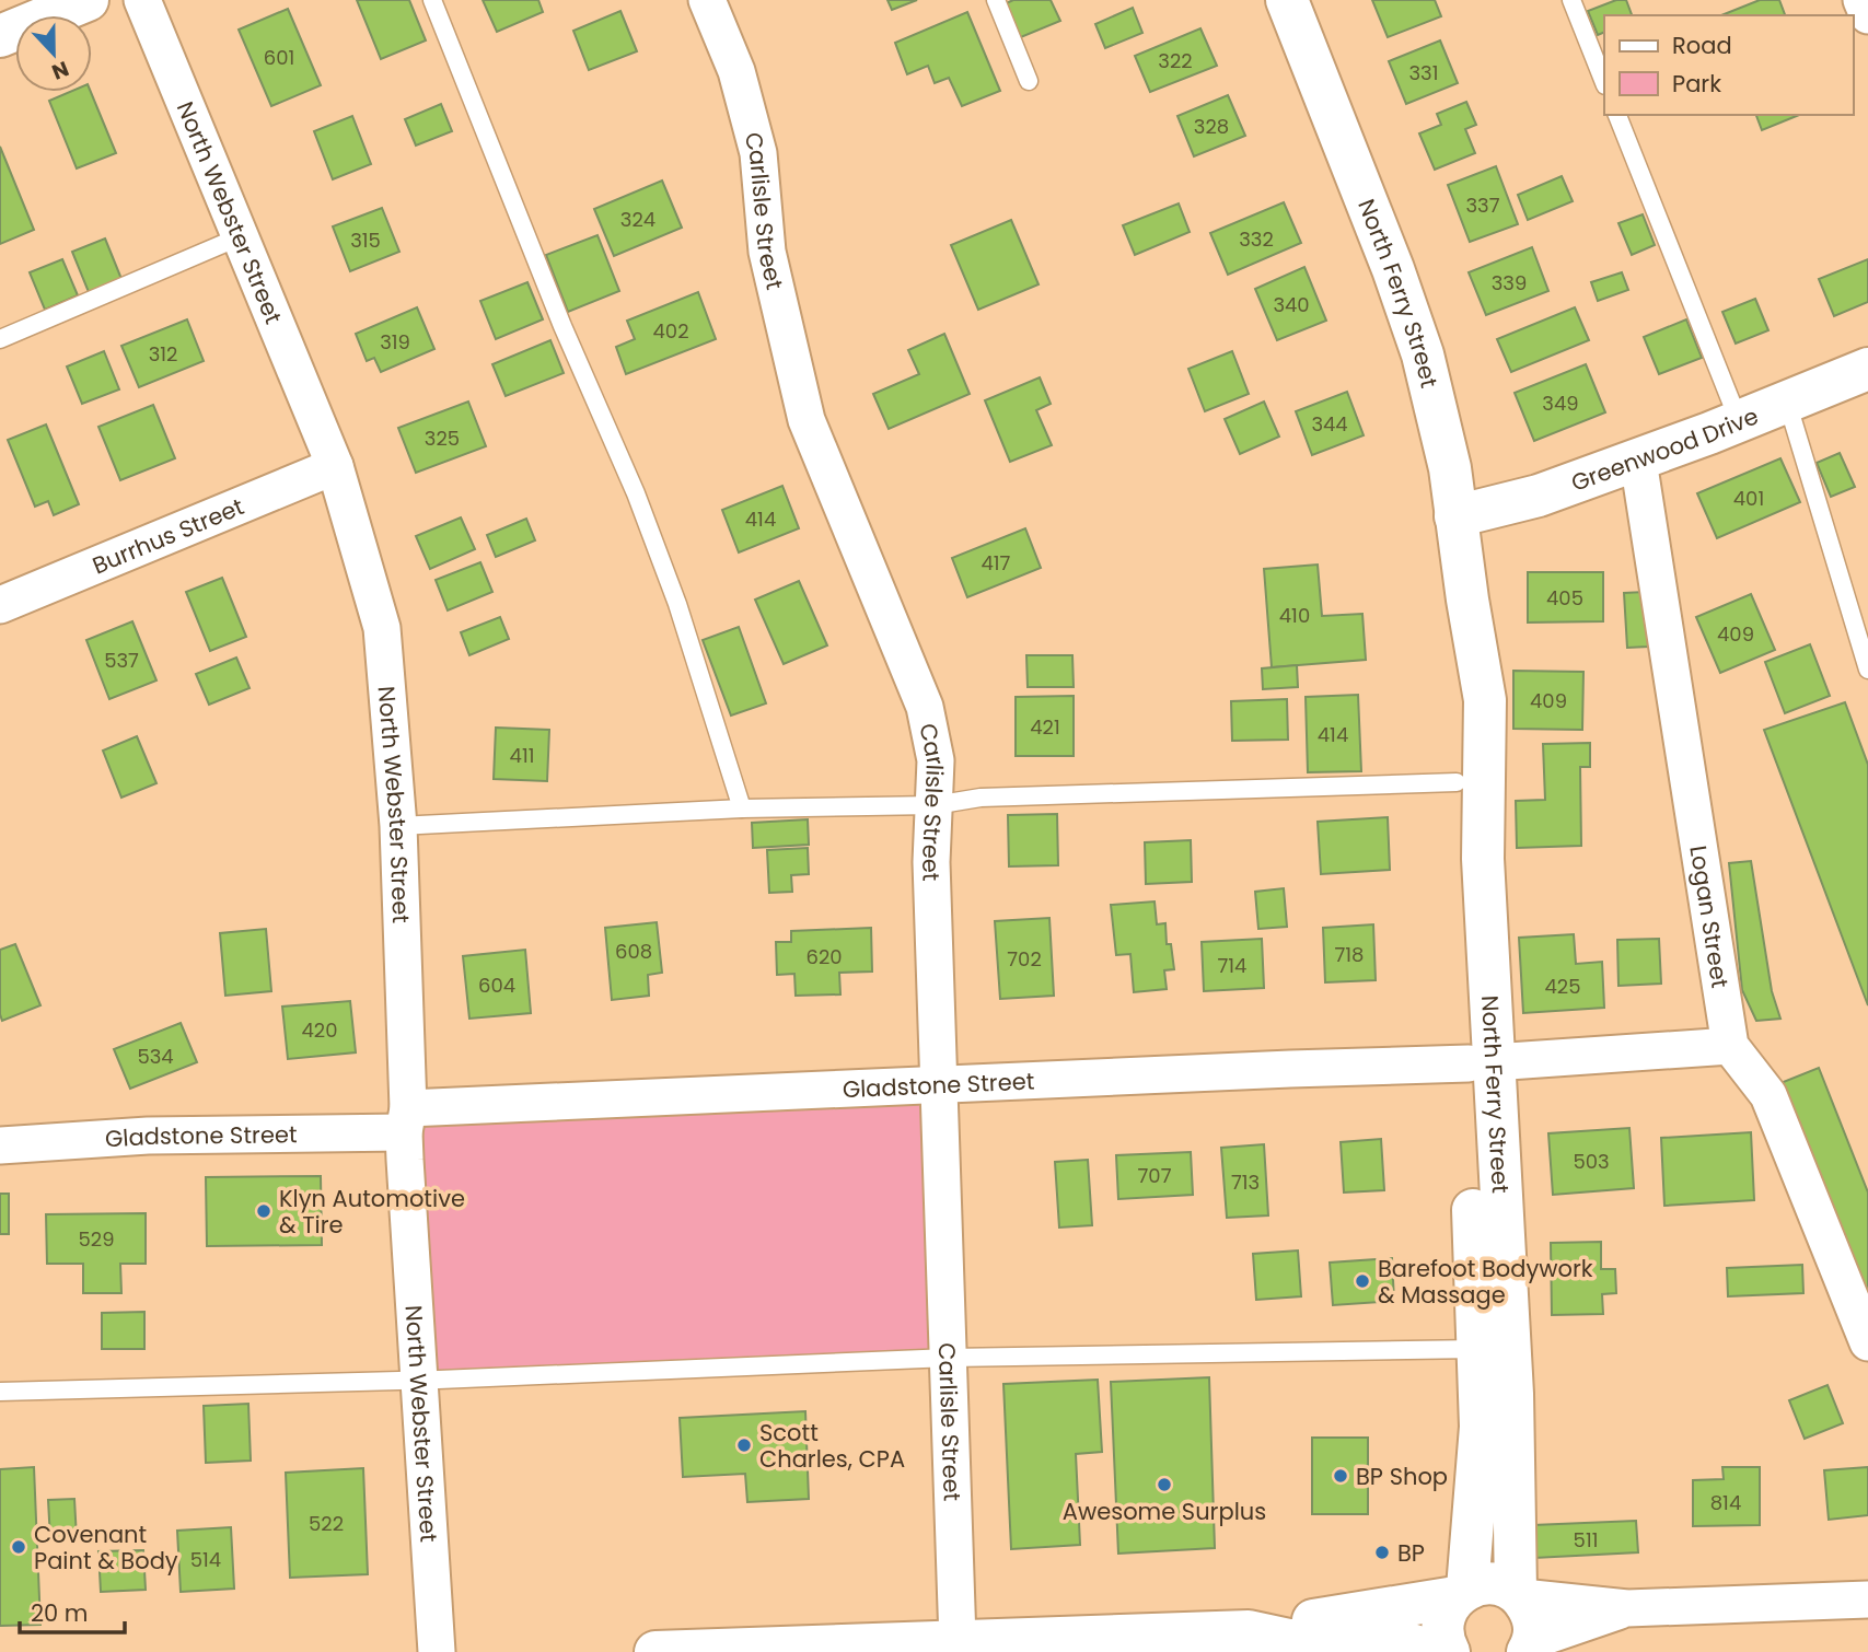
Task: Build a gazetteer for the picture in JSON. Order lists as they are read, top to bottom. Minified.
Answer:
{"streets":{"street":["Carlisle Street","North Webster Street","North Ferry Street","Greenwood Drive","Burrhus Street","Logan Street","Gladstone Street"]},"crossings":[["Carlisle Street","Gladstone Street"],["North Webster Street","Burrhus Street"],["North Webster Street","Gladstone Street"],["North Ferry Street","Greenwood Drive"],["North Ferry Street","Gladstone Street"],["Greenwood Drive","Logan Street"],["Logan Street","Gladstone Street"]],"places":["Klyn Automotive & Tire","Barefoot Bodywork & Massage","Scott Charles, CPA","BP Shop","Awesome Surplus","Covenant Paint & Body","BP"],"house_numbers":["601","322","331","328","337","324","332","315","339","340","402","319","312","349","344","325","401","414","417","405","410","409","537","409","421","414","411","608","718","620","702","714","604","425","420","534","503","707","713","529","814","522","511","514"],"legend":["Road","Park"],"scale_bar":"20 m","north":"bottom"}
